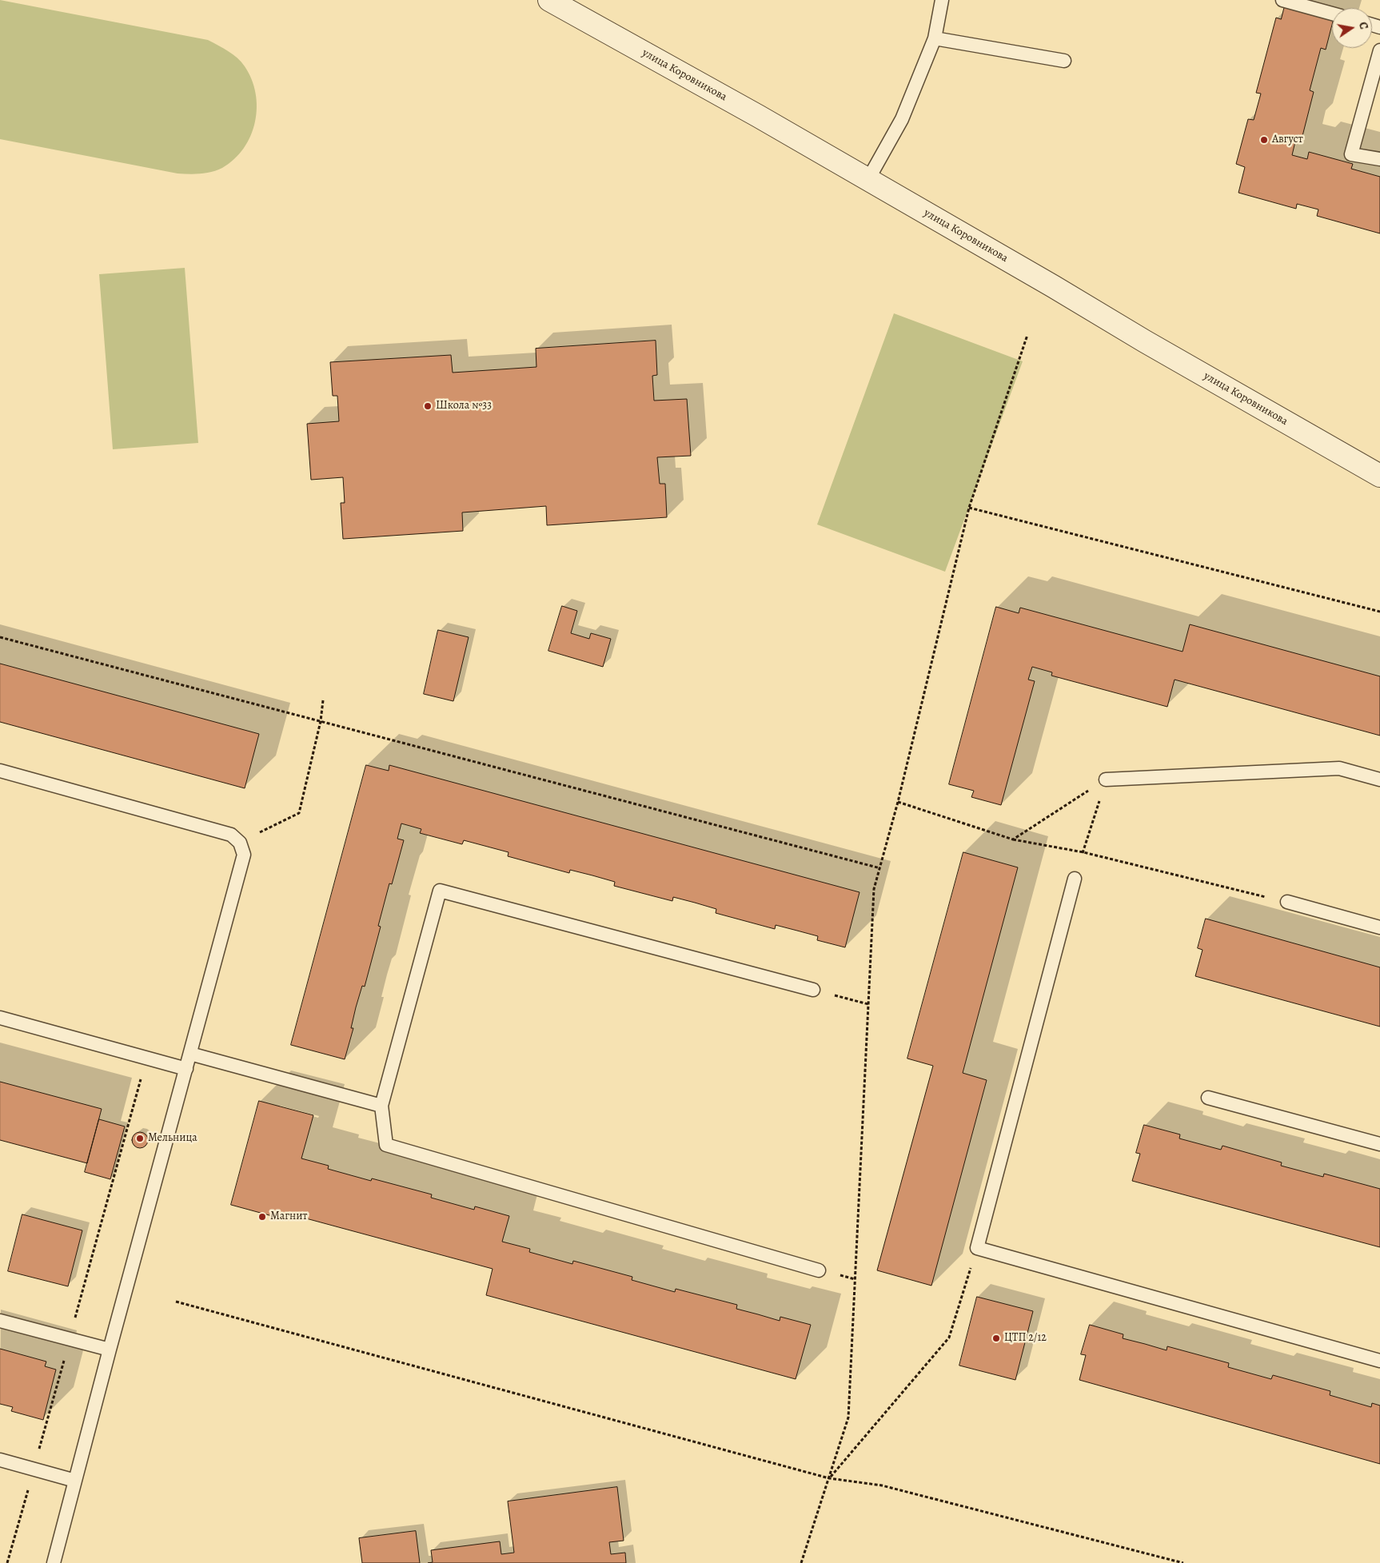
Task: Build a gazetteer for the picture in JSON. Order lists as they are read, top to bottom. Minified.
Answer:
{"streets":{"street":["улица Коровникова"]},"places":["Август","Школа №33","Мельница","Магнит","ЦТП 2/12"],"north":"right"}
